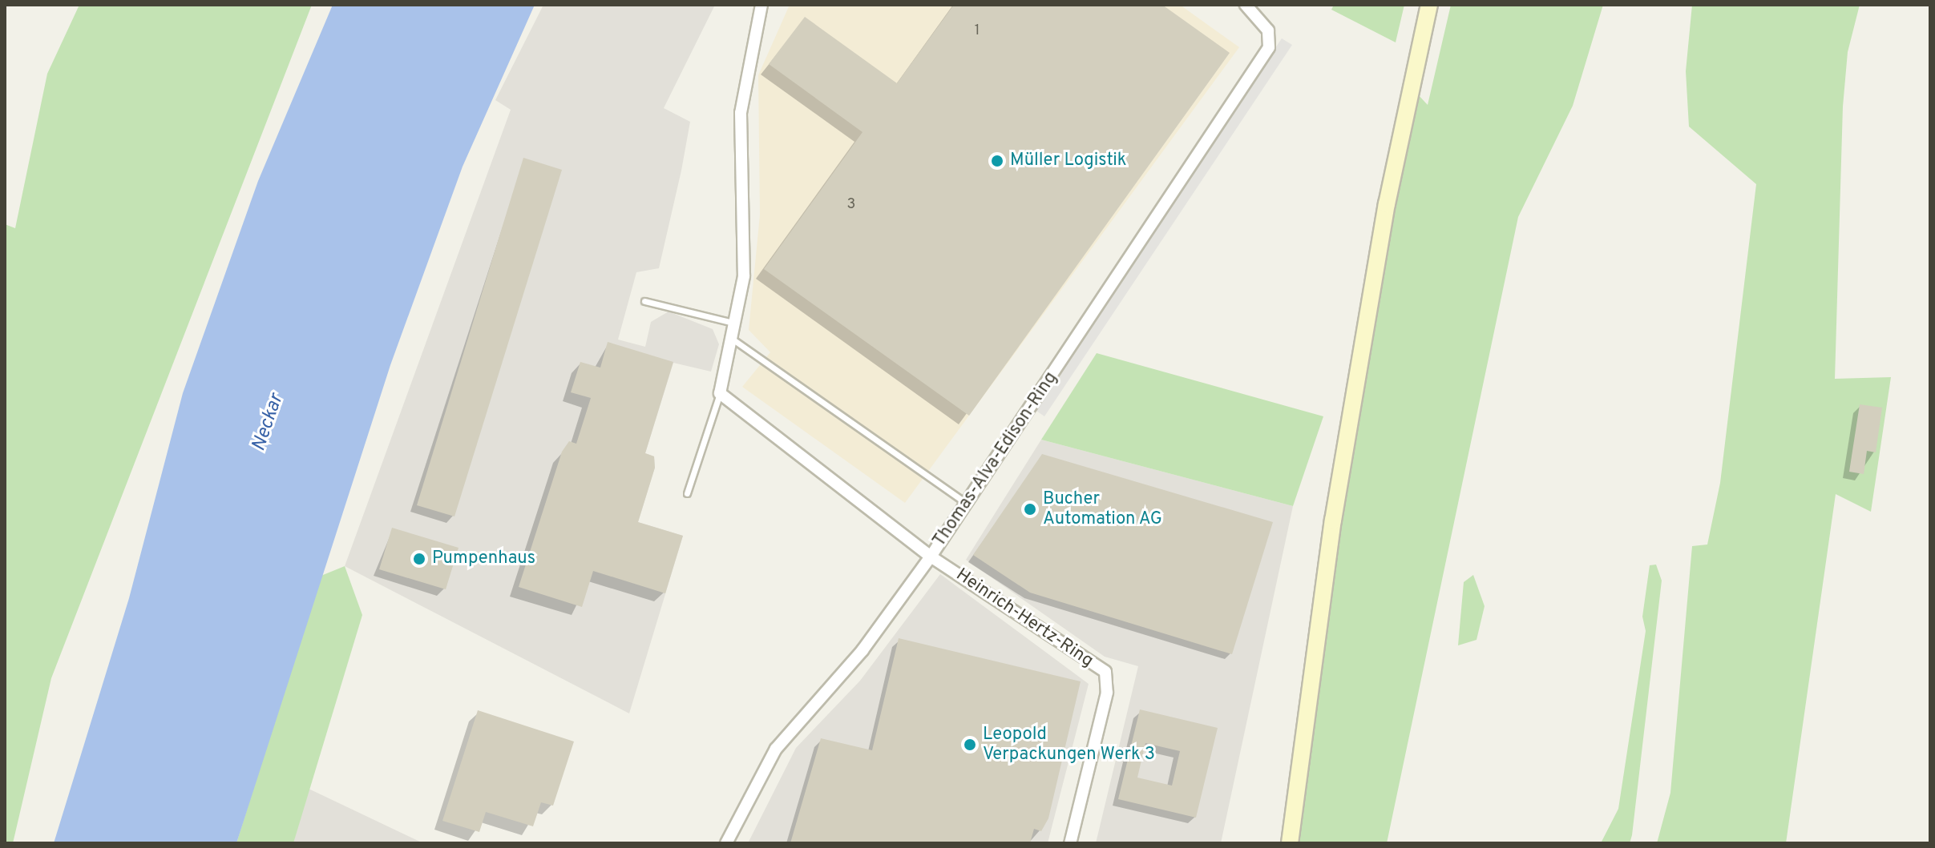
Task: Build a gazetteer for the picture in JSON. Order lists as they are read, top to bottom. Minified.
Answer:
{"streets":{"street":["Thomas-Alva-Edison-Ring","Heinrich-Hertz-Ring"]},"crossings":[["Thomas-Alva-Edison-Ring","Heinrich-Hertz-Ring"]],"water":["Neckar"],"places":["Müller Logistik","Bucher Automation AG","Pumpenhaus","Leopold Verpackungen Werk 3"],"house_numbers":["1","3"]}
